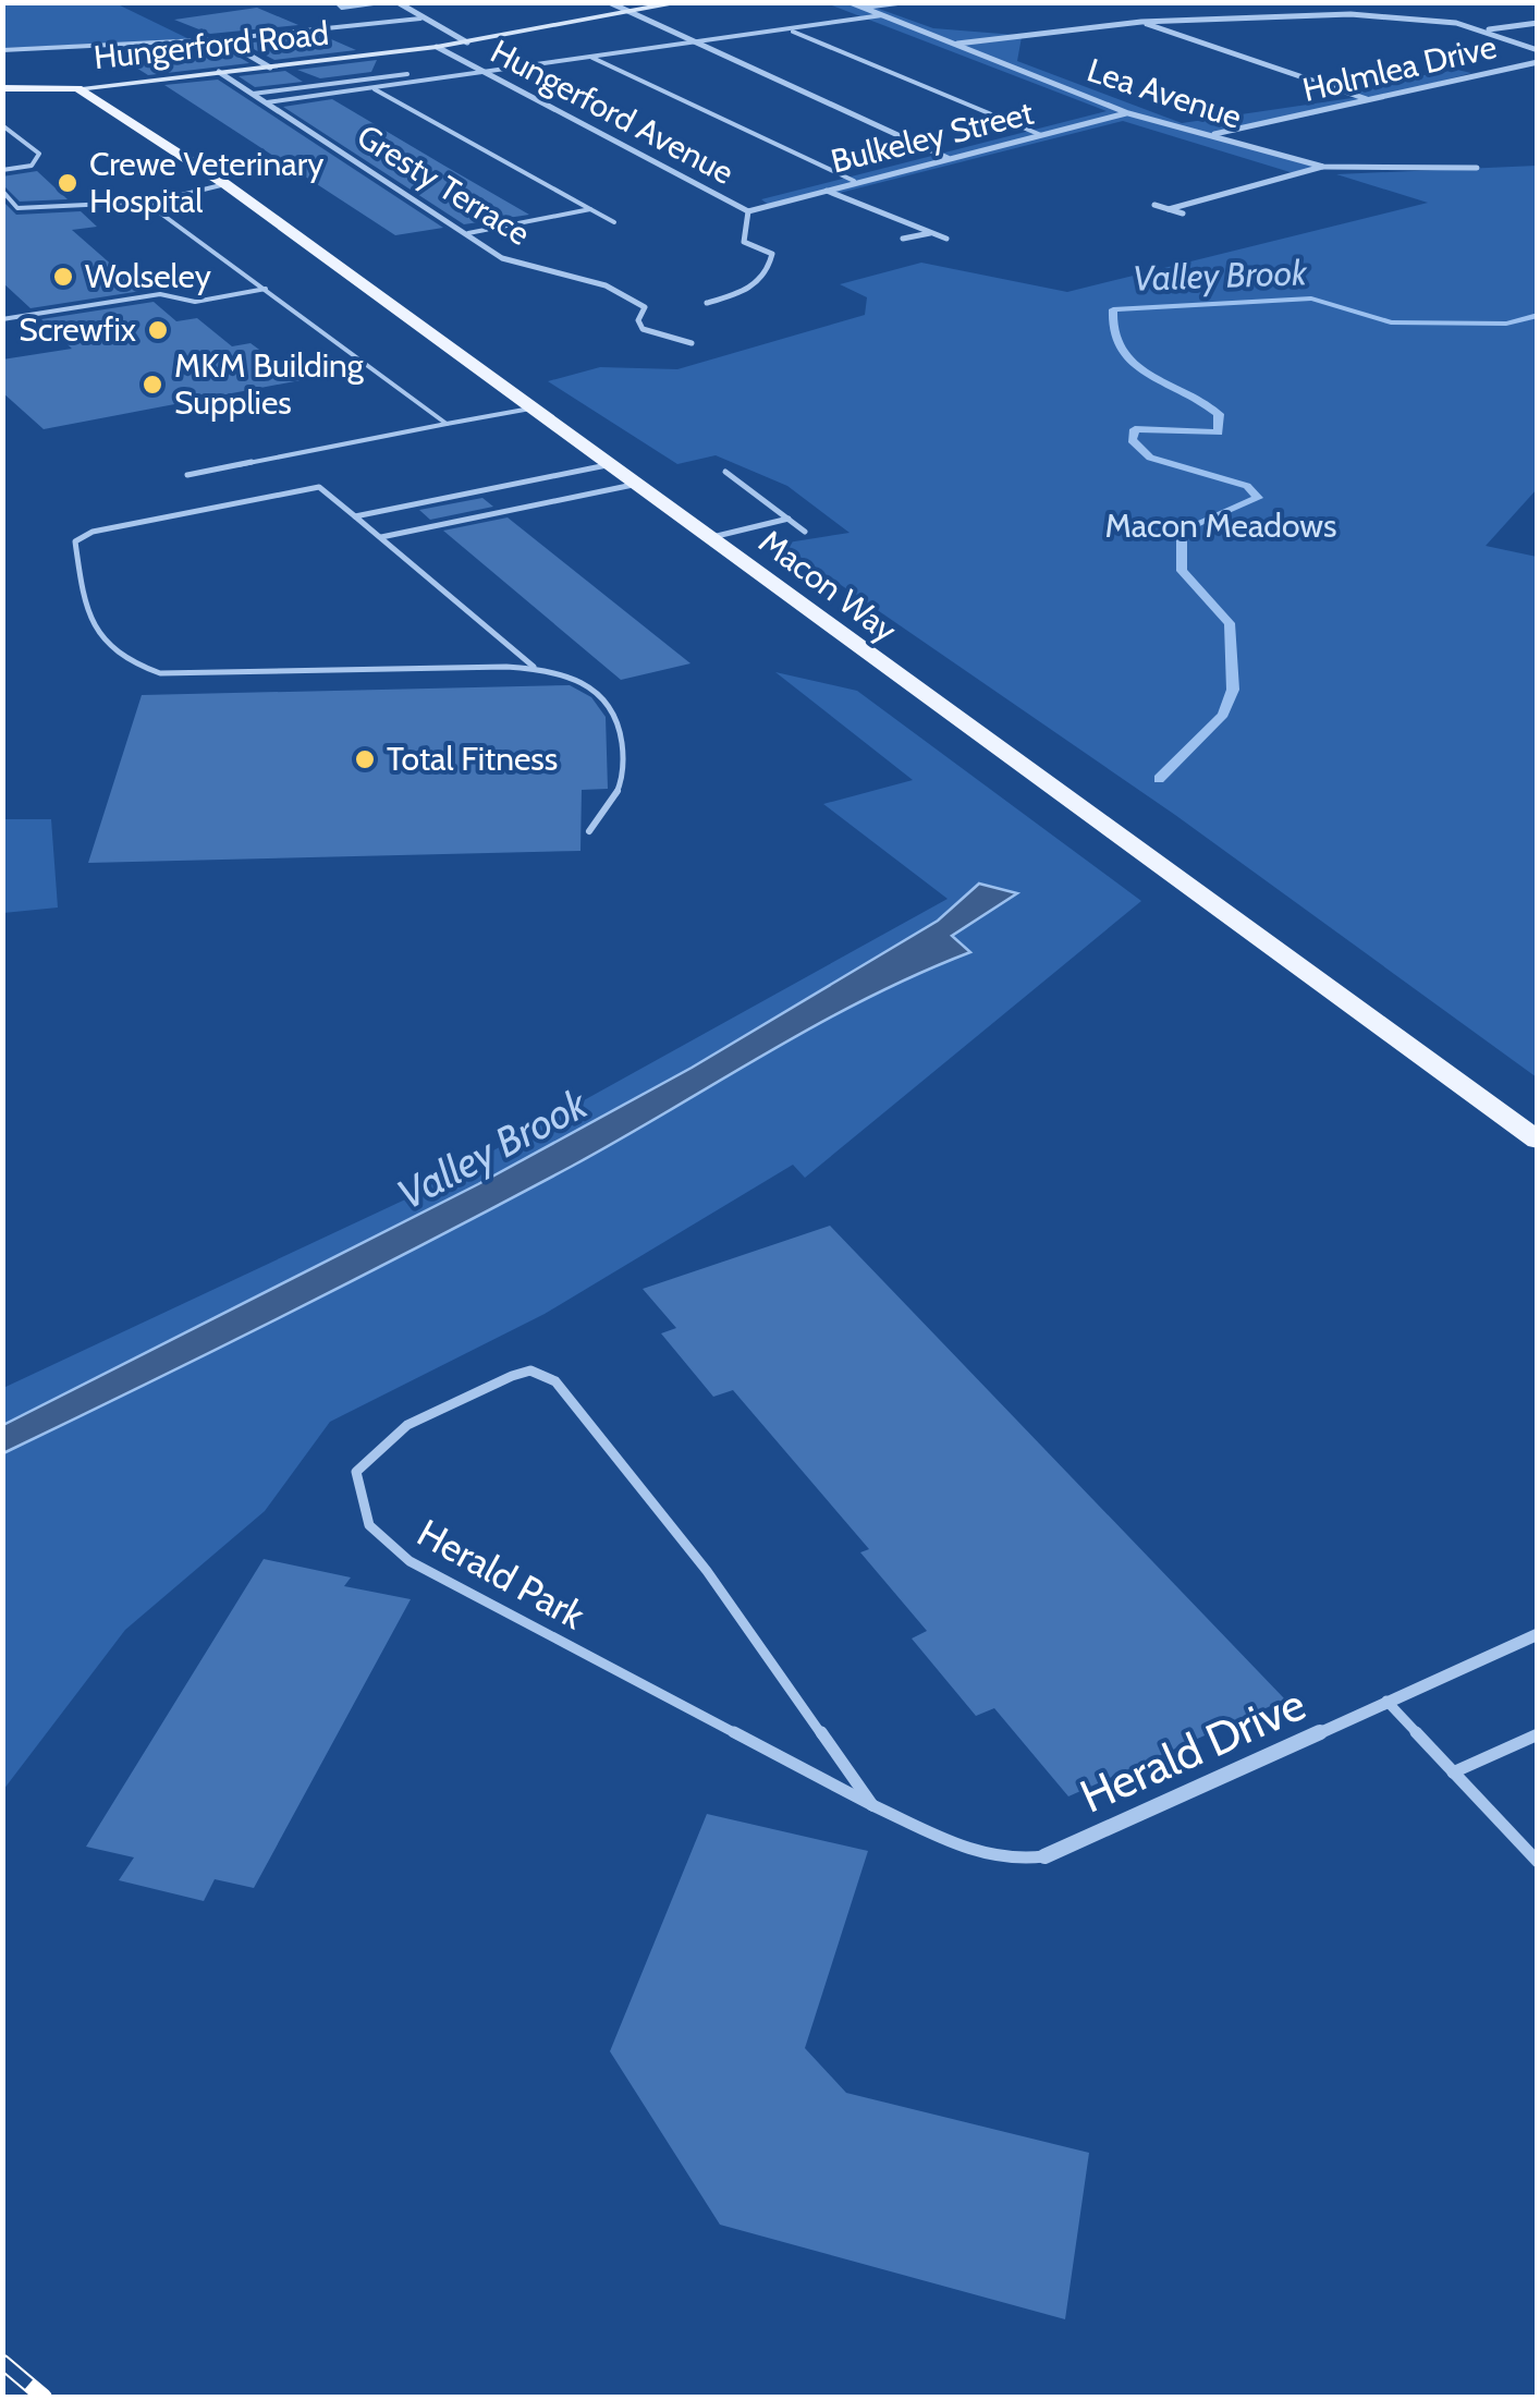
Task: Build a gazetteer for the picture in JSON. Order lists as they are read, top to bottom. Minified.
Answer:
{"streets":{"main road":["Hungerford Road","Macon Way"],"street":["Holmlea Drive","Lea Avenue","Hungerford Avenue","Bulkeley Street","Gresty Terrace","Herald Drive"],"lane":["Herald Park"]},"crossings":[["Hungerford Road","Hungerford Avenue"],["Hungerford Road","Gresty Terrace"],["Hungerford Road","Macon Way"],["Holmlea Drive","Lea Avenue"],["Lea Avenue","Bulkeley Street"],["Hungerford Avenue","Bulkeley Street"],["Herald Park","Herald Drive"]],"water":["Valley Brook"],"parks":["Macon Meadows"],"places":["Crewe Veterinary Hospital","Wolseley","Screwfix","MKM Building Supplies","Total Fitness"]}
